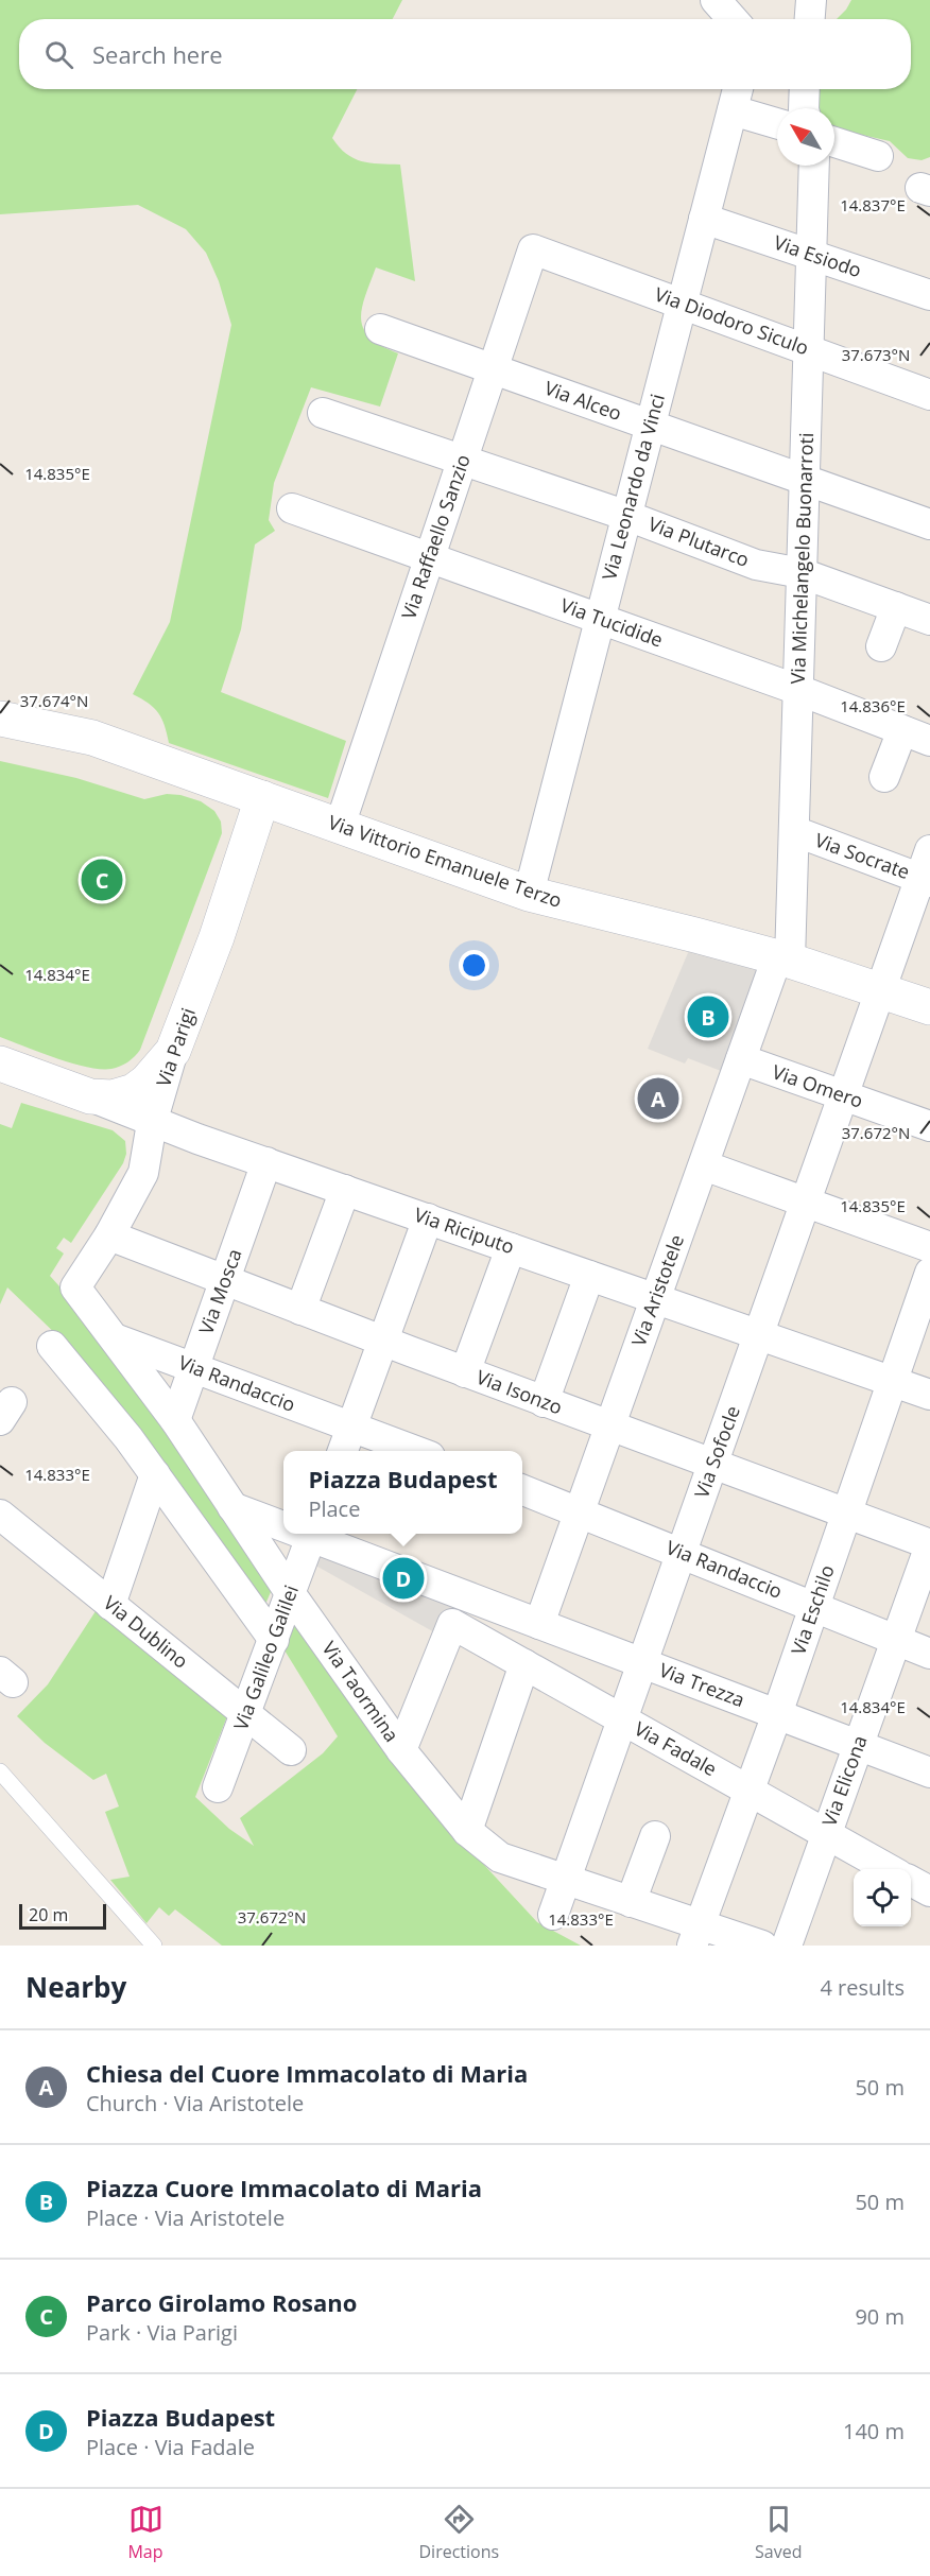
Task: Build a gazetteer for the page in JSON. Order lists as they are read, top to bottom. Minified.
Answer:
{"streets":{"street":["Via Esiodo","Via Diodoro Siculo","Via Alceo","Via Leonardo da Vinci","Via Raffaello Sanzio","Via Plutarco","Via Michelangelo Buonarroti","Via Tucidide","Via Socrate","Via Vittorio Emanuele Terzo","Via Parigi","Via Omero","Via Riciputo","Via Aristotele","Via Mosca","Via Randaccio","Via Isonzo","Via Sofocle","Via Eschilo","Via Dublino","Via Galileo Galilei","Via Trezza","Via Taormina","Via Fadale","Via Elicona"]},"crossings":[["Via Esiodo","Via Leonardo da Vinci"],["Via Esiodo","Via Michelangelo Buonarroti"],["Via Diodoro Siculo","Via Leonardo da Vinci"],["Via Diodoro Siculo","Via Raffaello Sanzio"],["Via Diodoro Siculo","Via Michelangelo Buonarroti"],["Via Alceo","Via Leonardo da Vinci"],["Via Alceo","Via Raffaello Sanzio"],["Via Alceo","Via Michelangelo Buonarroti"],["Via Leonardo da Vinci","Via Plutarco"],["Via Leonardo da Vinci","Via Tucidide"],["Via Leonardo da Vinci","Via Vittorio Emanuele Terzo"],["Via Raffaello Sanzio","Via Plutarco"],["Via Raffaello Sanzio","Via Tucidide"],["Via Raffaello Sanzio","Via Vittorio Emanuele Terzo"],["Via Plutarco","Via Michelangelo Buonarroti"],["Via Michelangelo Buonarroti","Via Tucidide"],["Via Michelangelo Buonarroti","Via Socrate"],["Via Michelangelo Buonarroti","Via Vittorio Emanuele Terzo"],["Via Michelangelo Buonarroti","Via Aristotele"],["Via Socrate","Via Sofocle"],["Via Vittorio Emanuele Terzo","Via Parigi"],["Via Vittorio Emanuele Terzo","Via Aristotele"],["Via Vittorio Emanuele Terzo","Via Sofocle"],["Via Parigi","Via Riciputo"],["Via Parigi","Via Isonzo"],["Via Parigi","Via Taormina"],["Via Omero","Via Aristotele"],["Via Omero","Via Sofocle"],["Via Riciputo","Via Aristotele"],["Via Riciputo","Via Mosca"],["Via Riciputo","Via Sofocle"],["Via Riciputo","Via Eschilo"],["Via Aristotele","Via Randaccio"],["Via Aristotele","Via Isonzo"],["Via Aristotele","Via Trezza"],["Via Mosca","Via Randaccio"],["Via Mosca","Via Isonzo"],["Via Mosca","Via Taormina"],["Via Randaccio","Via Sofocle"],["Via Randaccio","Via Eschilo"],["Via Randaccio","Via Taormina"],["Via Randaccio","Via Elicona"],["Via Isonzo","Via Sofocle"],["Via Isonzo","Via Eschilo"],["Via Isonzo","Via Elicona"],["Via Sofocle","Via Trezza"],["Via Sofocle","Via Taormina"],["Via Sofocle","Via Fadale"],["Via Eschilo","Via Trezza"],["Via Eschilo","Via Taormina"],["Via Eschilo","Via Fadale"],["Via Dublino","Via Galileo Galilei"],["Via Galileo Galilei","Via Taormina"],["Via Trezza","Via Elicona"],["Via Taormina","Via Fadale"],["Via Fadale","Via Elicona"]],"scale_bar":"20 m","north":"top left","page":{"search":"Search here","pins":["C","B","A","D"],"popup":["Piazza Budapest","Place"],"scale":"20 m","heading":["Nearby","4 results"],"list":[{"mark":"A","name":"Chiesa del Cuore Immacolato di Maria","note":"Church · Via Aristotele","value":"50 m"},{"mark":"B","name":"Piazza Cuore Immacolato di Maria","note":"Place · Via Aristotele","value":"50 m"},{"mark":"C","name":"Parco Girolamo Rosano","note":"Park · Via Parigi","value":"90 m"},{"mark":"D","name":"Piazza Budapest","note":"Place · Via Fadale","value":"140 m"}],"nav":["Map","Directions","Saved"]},"coordinates":["14.837°E","37.673°N","14.835°E","37.674°N","14.836°E","14.834°E","37.672°N","14.833°E"]}
